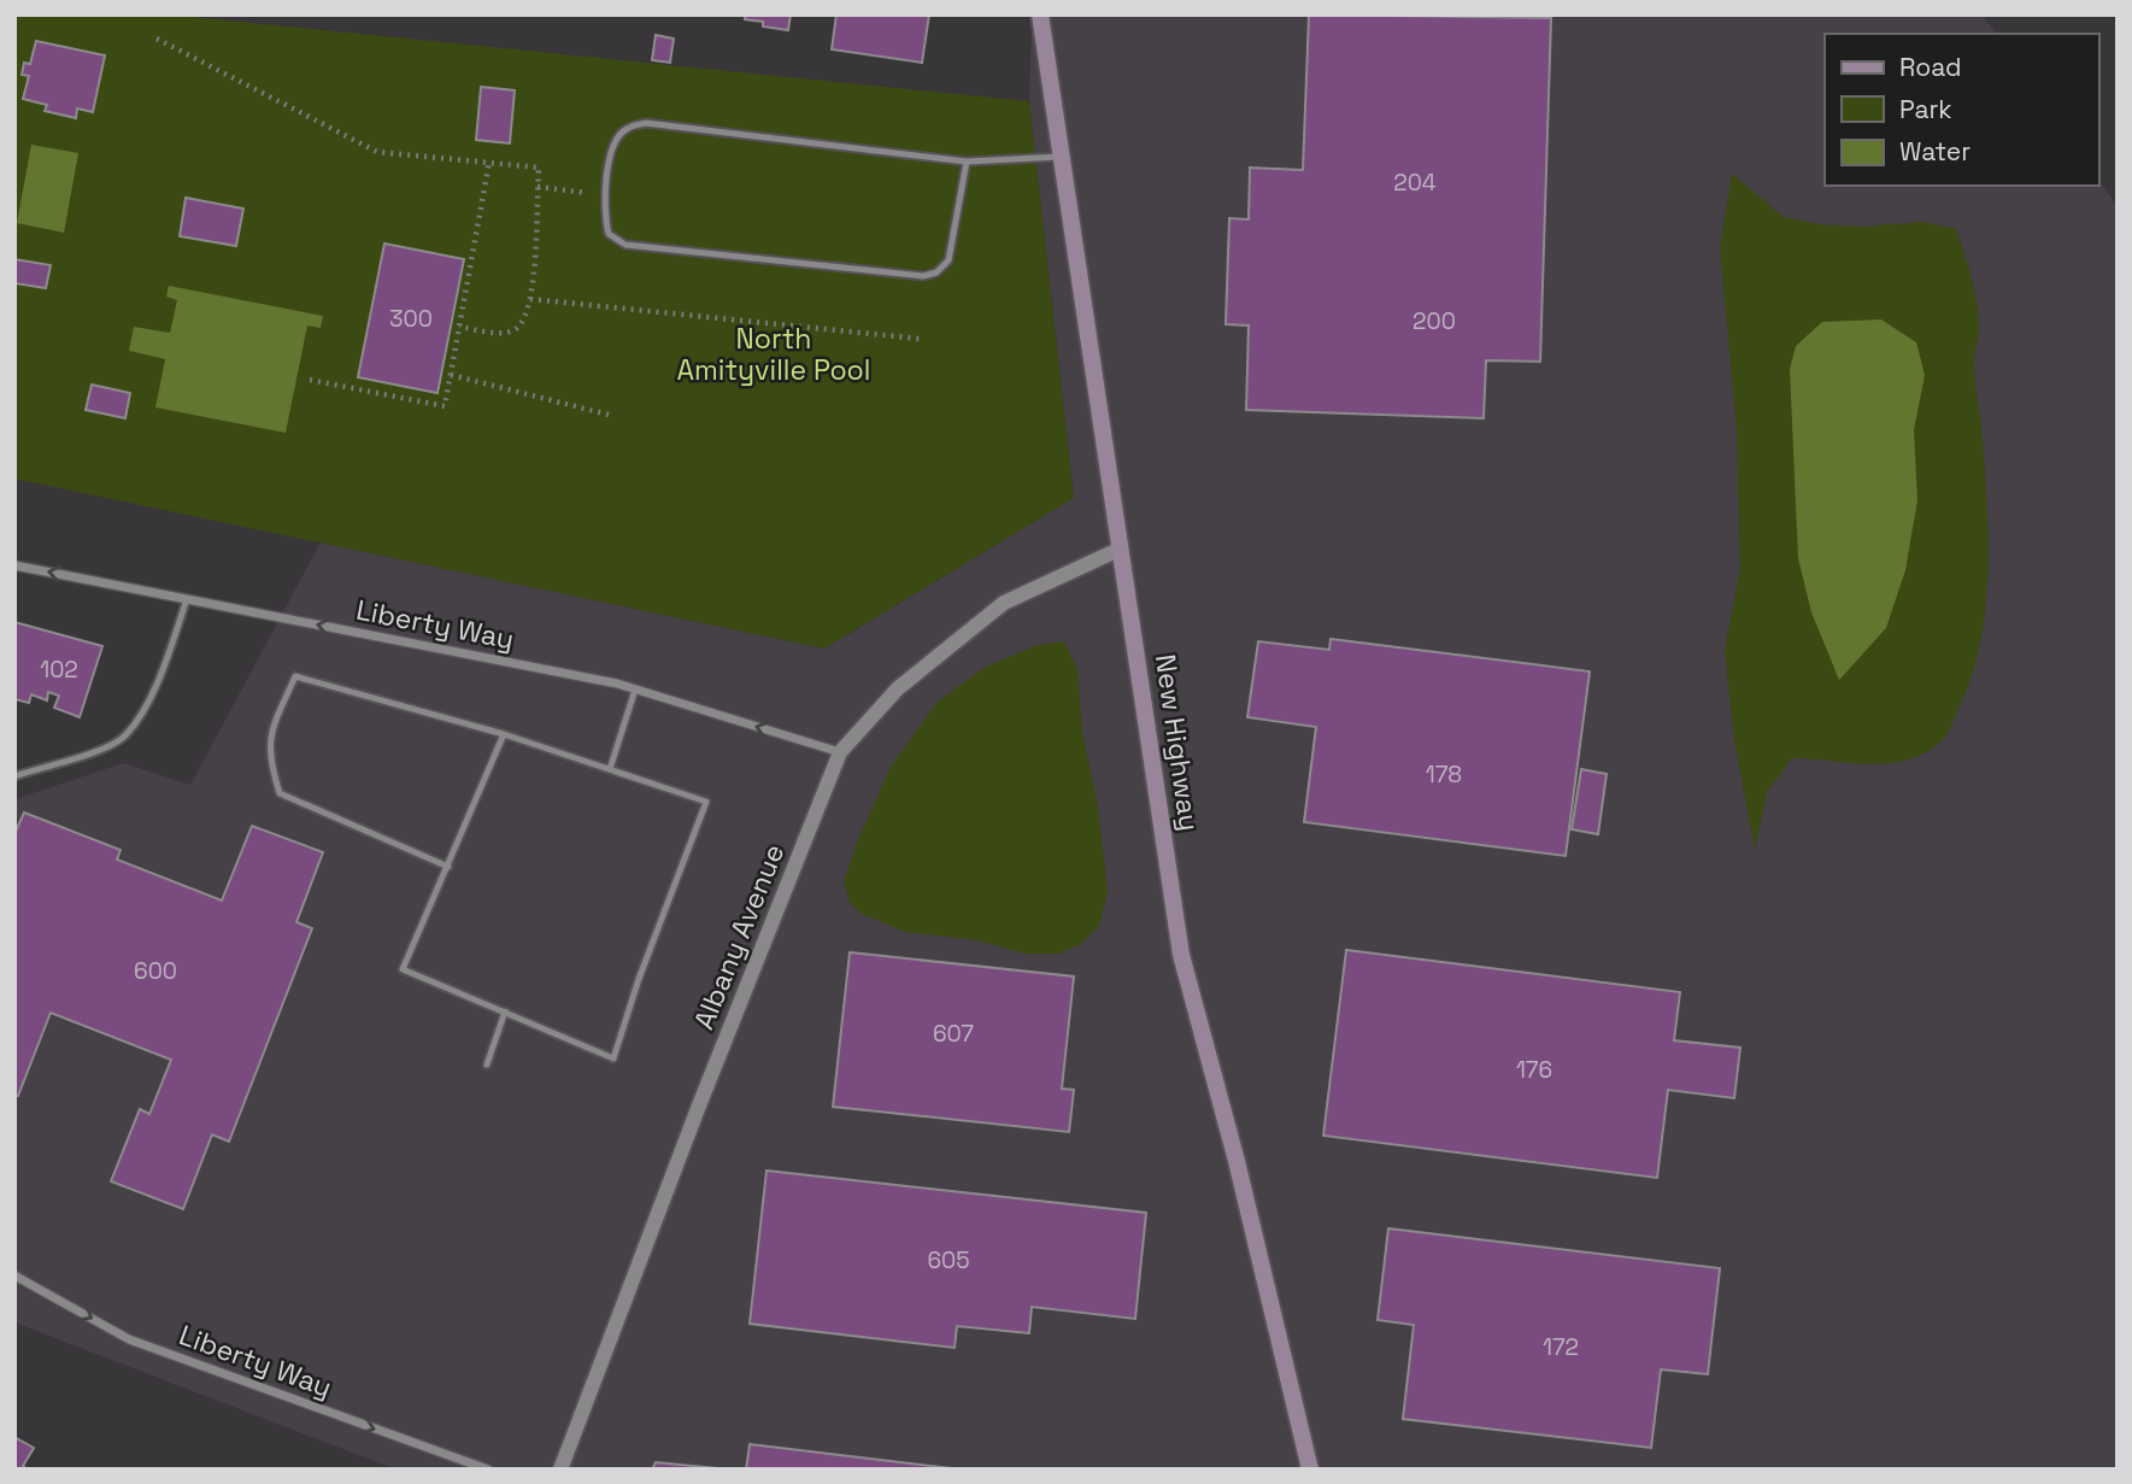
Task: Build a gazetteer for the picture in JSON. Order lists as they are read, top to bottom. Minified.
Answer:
{"streets":{"main road":["New Highway"],"street":["Liberty Way","Albany Avenue"]},"crossings":[["Liberty Way","Albany Avenue"],["New Highway","Albany Avenue"]],"parks":["North Amityville Pool"],"house_numbers":["204","300","200","102","178","600","607","176","605","172"],"legend":["Road","Park","Water"]}
